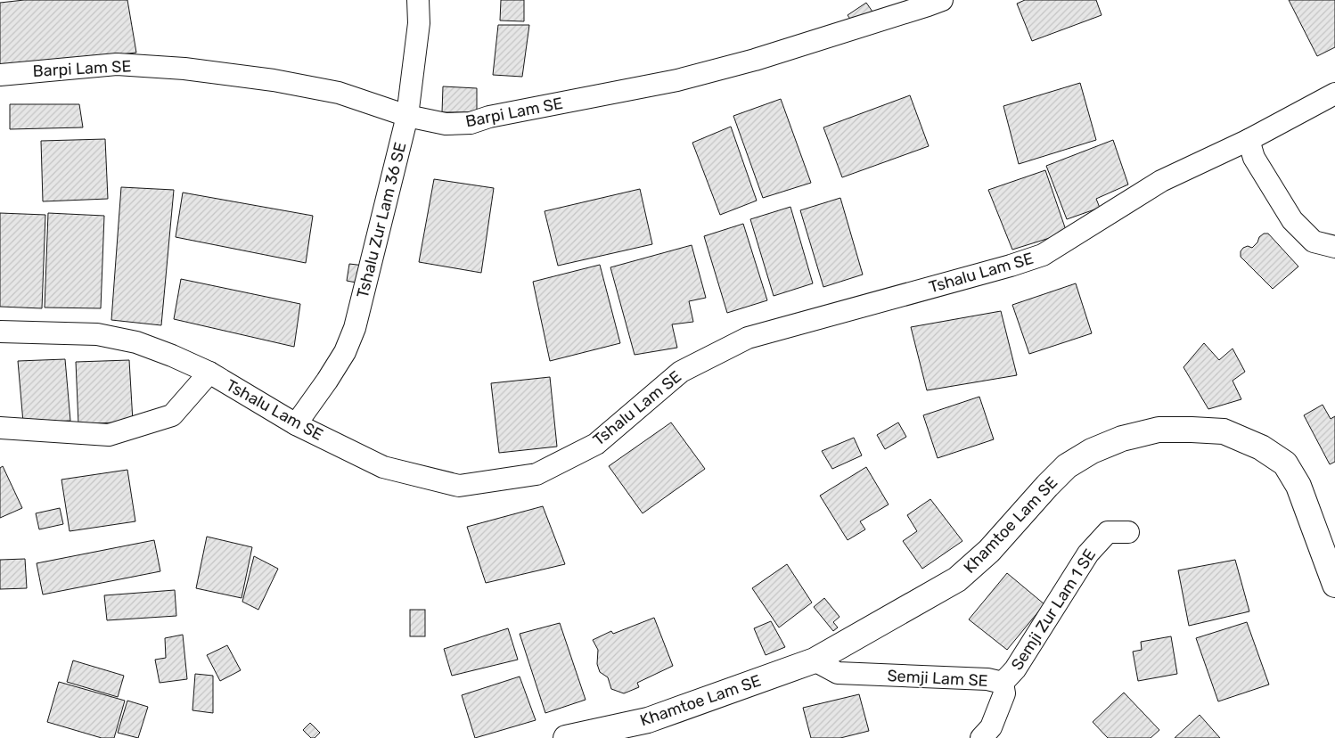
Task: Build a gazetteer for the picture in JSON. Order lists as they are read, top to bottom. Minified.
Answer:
{"streets":{"main road":["Khamtoe Lam SE"],"street":["Barpi Lam SE","Tshalu Zur Lam 36 SE","Tshalu Lam SE","Semji Zur Lam 1 SE","Semji Lam SE"]},"crossings":[["Barpi Lam SE","Tshalu Zur Lam 36 SE"],["Tshalu Zur Lam 36 SE","Tshalu Lam SE"],["Khamtoe Lam SE","Semji Lam SE"],["Semji Zur Lam 1 SE","Semji Lam SE"]]}
